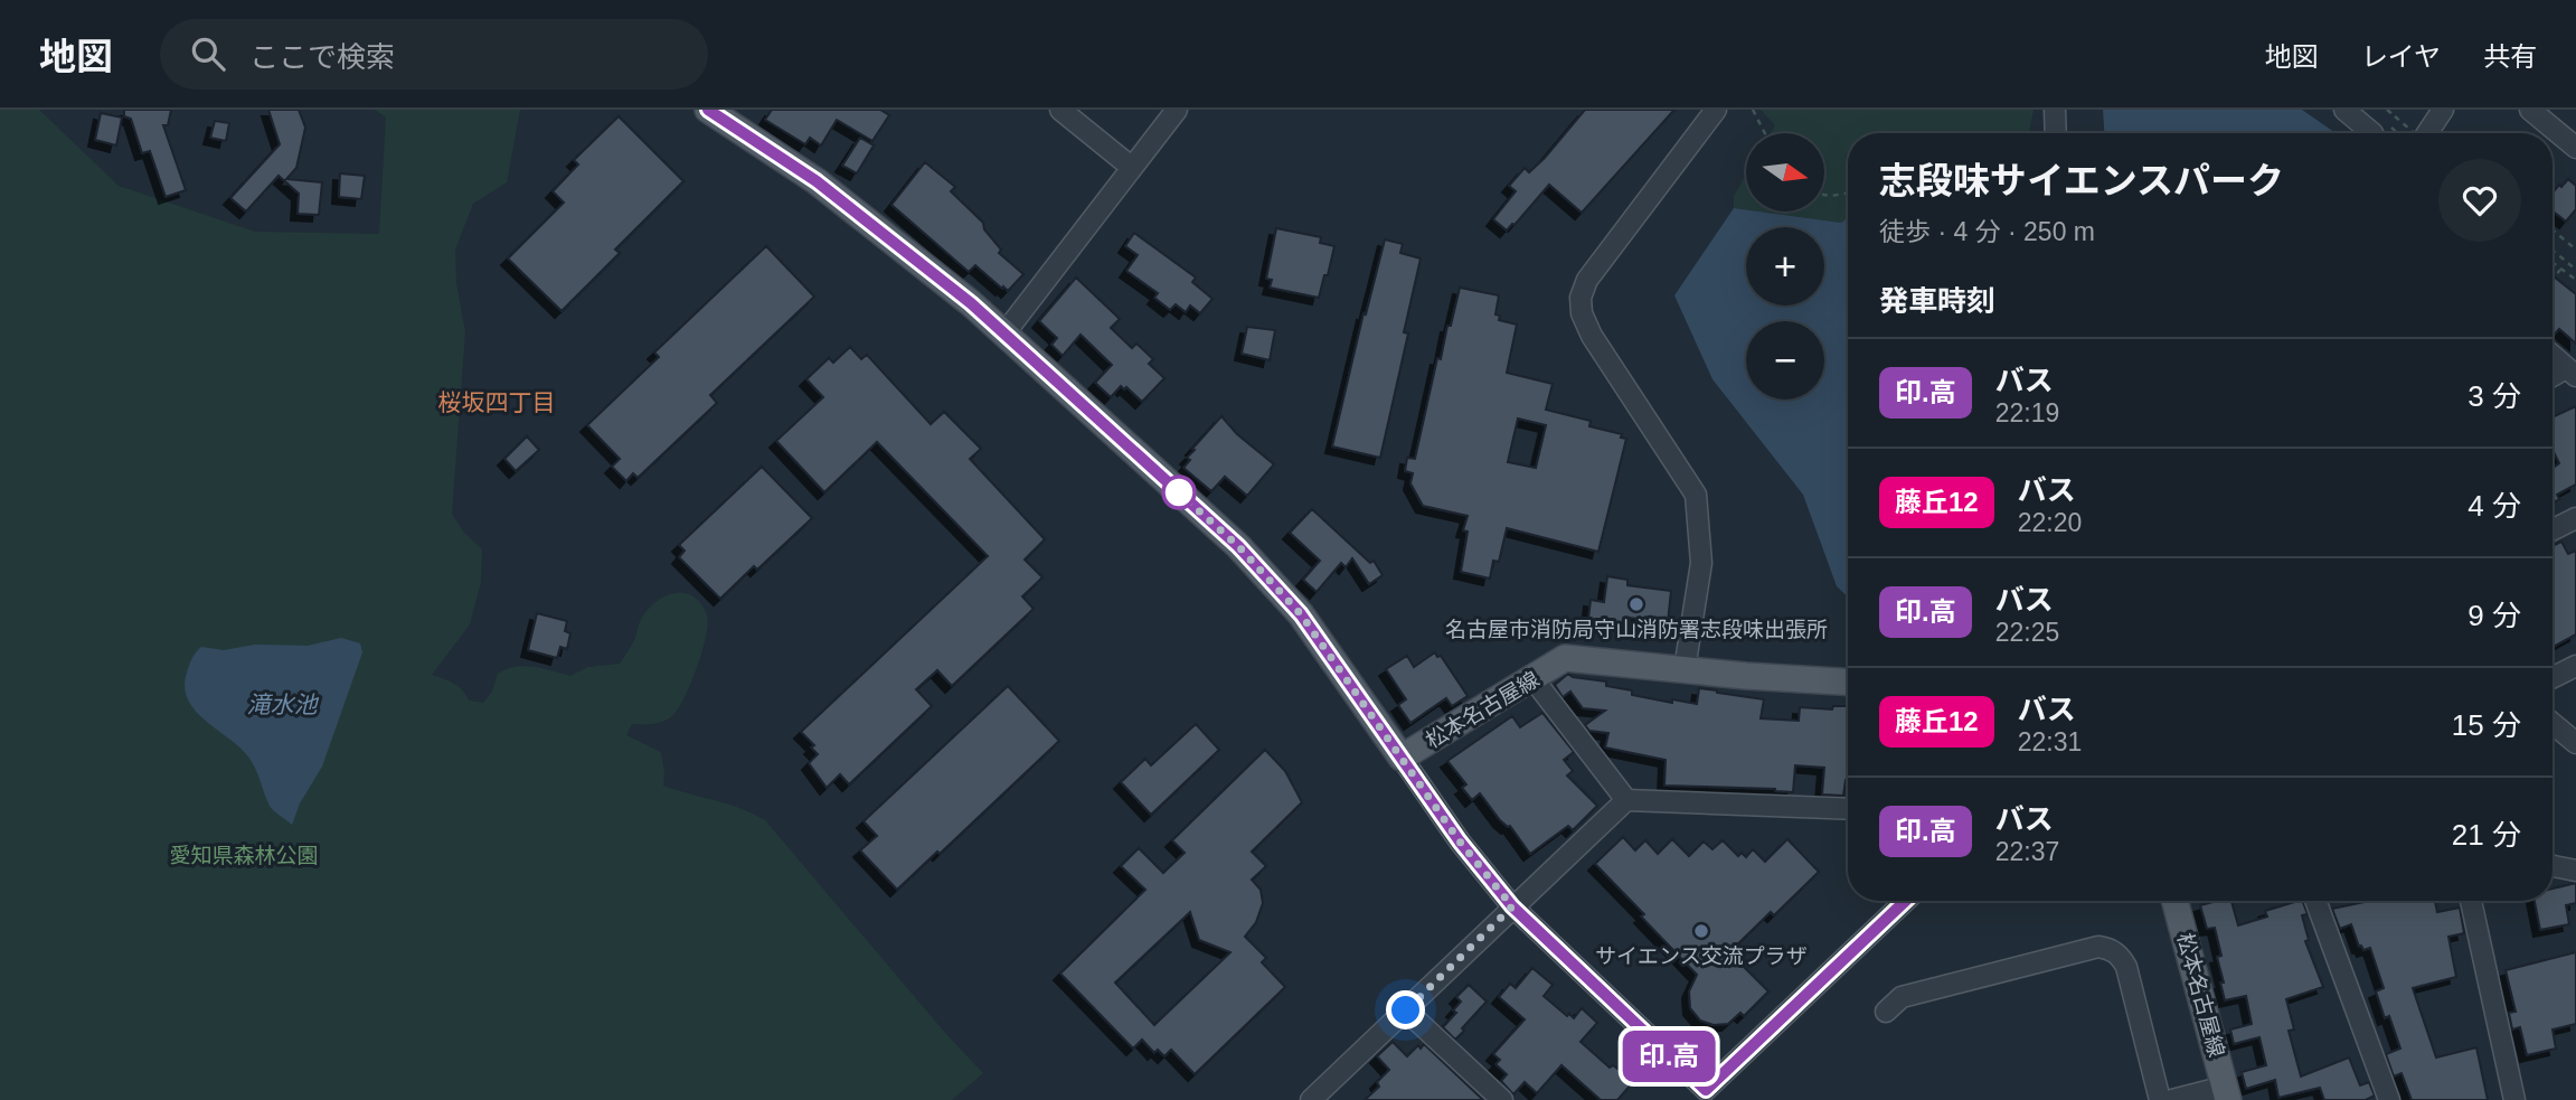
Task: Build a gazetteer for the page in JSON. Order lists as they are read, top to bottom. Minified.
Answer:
{"streets":{"main road":["松本名古屋線"]},"districts":["桜坂四丁目"],"water":["滝水池"],"parks":["愛知県森林公園"],"places":["名古屋市消防局守山消防署志段味出張所","サイエンス交流プラザ"],"lines":["bus line 印.高"],"north":"right","page":{"header":"地図","search":"ここで検索","nav":["地図","レイヤ","共有"],"on_map":"印.高","map_buttons":["+","−"],"heading":[["志段味サイエンスパーク","徒歩 · 4 分 · 250 m"],"発車時刻"],"list":[{"mark":"印.高","name":"バス","note":"22:19","value":"3 分"},{"mark":"藤丘12","name":"バス","note":"22:20","value":"4 分"},{"mark":"印.高","name":"バス","note":"22:25","value":"9 分"},{"mark":"藤丘12","name":"バス","note":"22:31","value":"15 分"},{"mark":"印.高","name":"バス","note":"22:37","value":"21 分"}]}}
